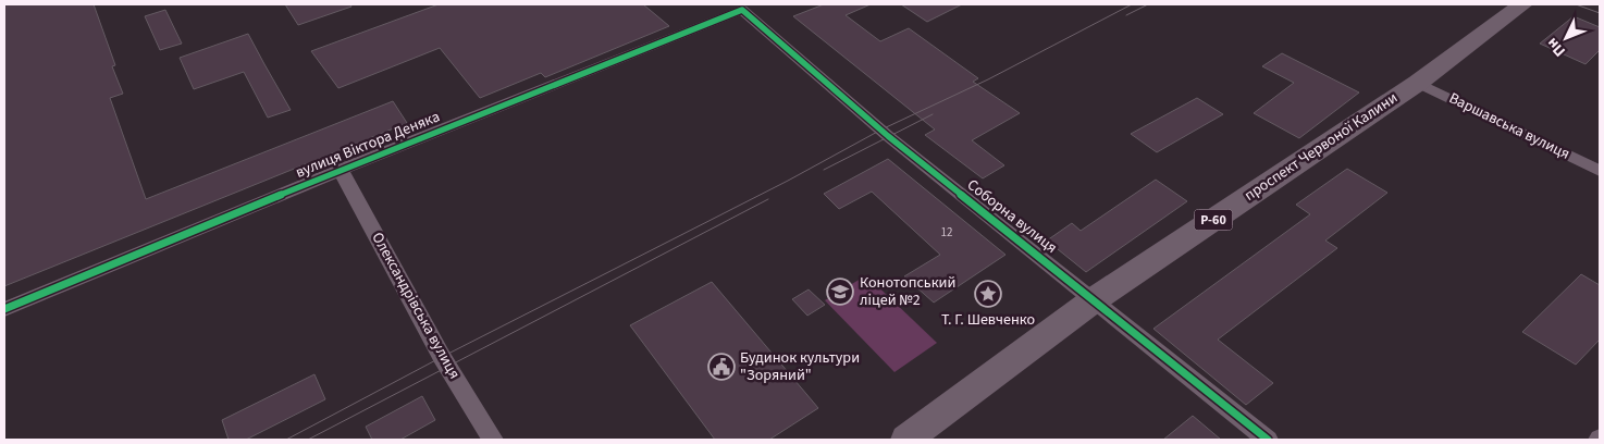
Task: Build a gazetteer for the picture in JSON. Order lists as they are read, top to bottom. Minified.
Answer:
{"streets":{"main road":["проспект Червоної Калини","Р-60"],"street":["Варшавська вулиця","вулиця Віктора Деняка","Соборна вулиця","Олександрівська вулиця"]},"crossings":[["Варшавська вулиця","проспект Червоної Калини"],["вулиця Віктора Деняка","Соборна вулиця"],["вулиця Віктора Деняка","Олександрівська вулиця"],["проспект Червоної Калини","Соборна вулиця"]],"places":{"school or university":["Конотопський ліцей №2"],"place":["Т. Г. Шевченко"],"public building":["Будинок культури \"Зоряний\""]},"house_numbers":["12"],"north":"bottom left"}
